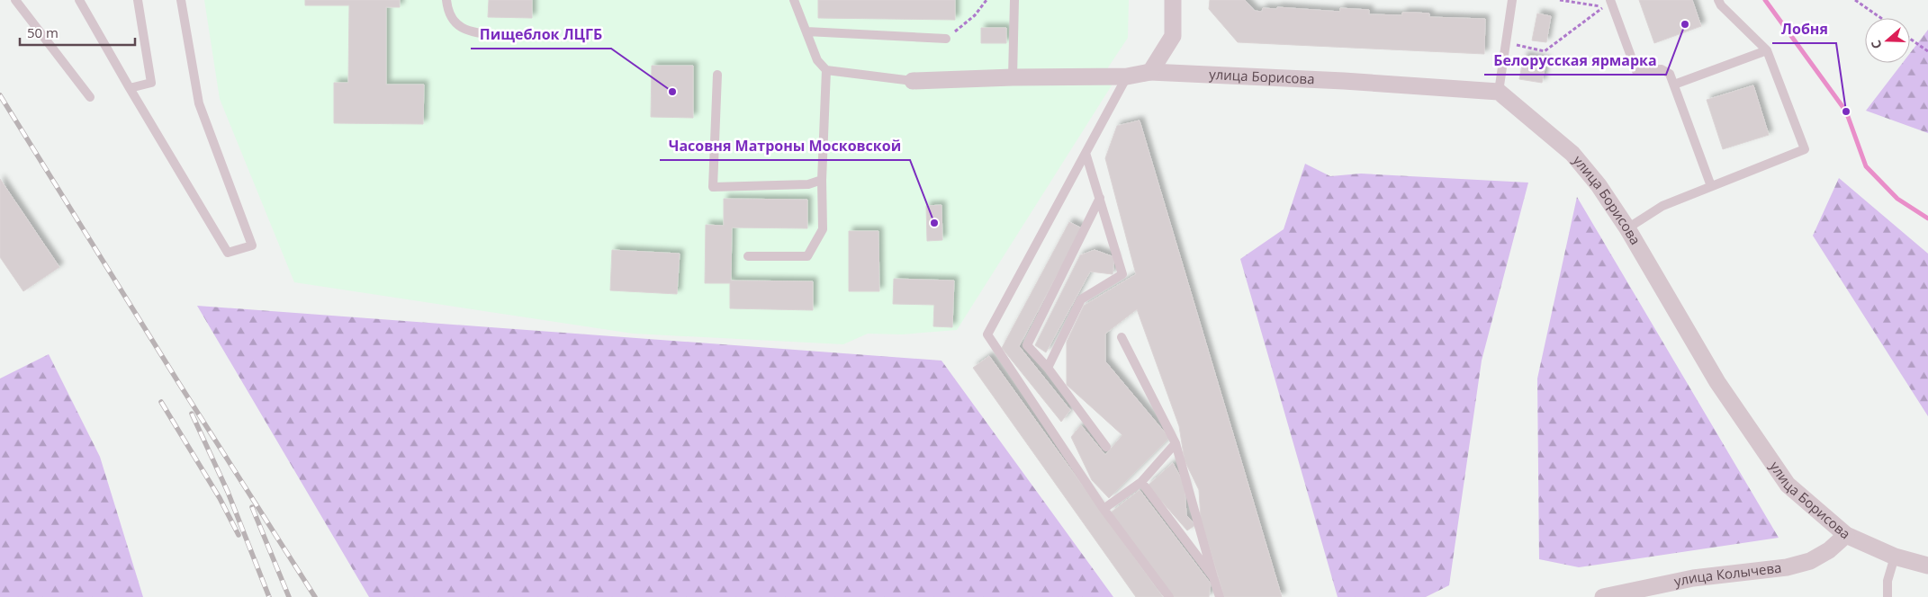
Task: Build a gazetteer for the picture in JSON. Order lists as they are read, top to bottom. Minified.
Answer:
{"streets":{"street":["улица Борисова","улица Колычева"]},"crossings":[["улица Борисова","улица Колычева"]],"places":["Белорусская ярмарка","Пищеблок ЛЦГБ","Лобня","Часовня Матроны Московской"],"scale_bar":"50 m","north":"left"}
